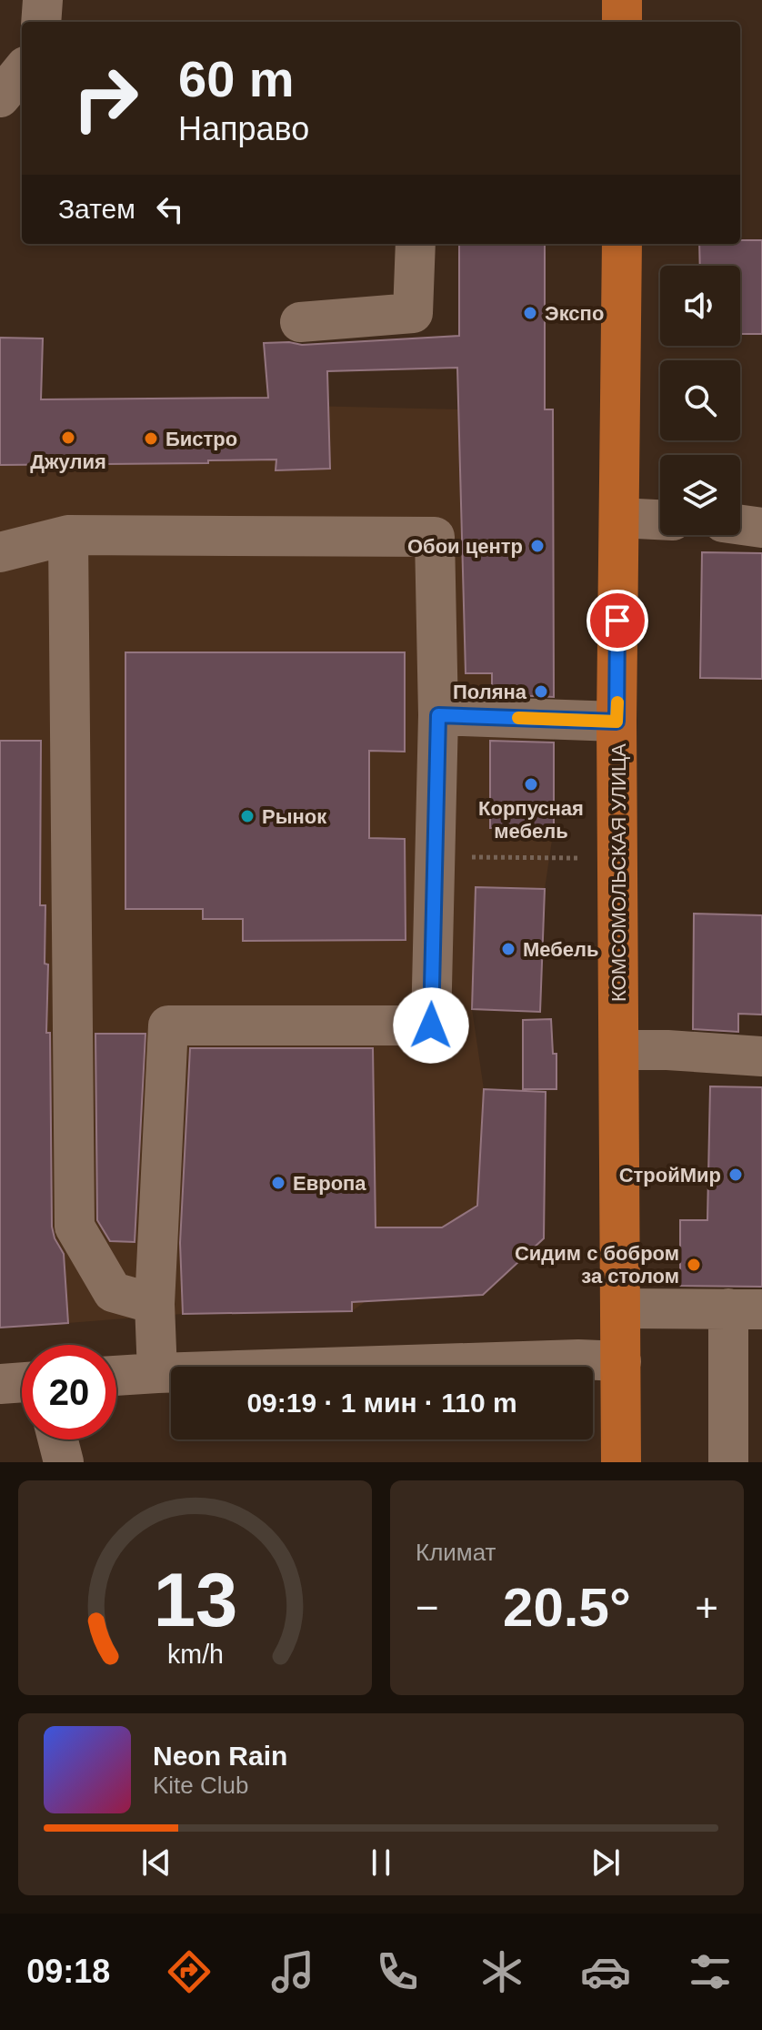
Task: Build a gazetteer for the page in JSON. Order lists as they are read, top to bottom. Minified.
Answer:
{"streets":{"main road":["КОМСОМОЛЬСКАЯ УЛИЦА"]},"places":["Экспо","Джулия","Бистро","Обои центр","Поляна","Корпусная мебель","Рынок","Мебель","СтройМир","Европа","Сидим с бобром за столом"],"page":{"turn":["60 m","Направо"],"then":"Затем","limit":"20","trip":"09:19 · 1 мин · 110 m","tile":"Климат","heat":["−","20.5°","+"],"song":["Neon Rain","Kite Club"],"tabs":"09:18","gauge":["13","km/h"]}}
